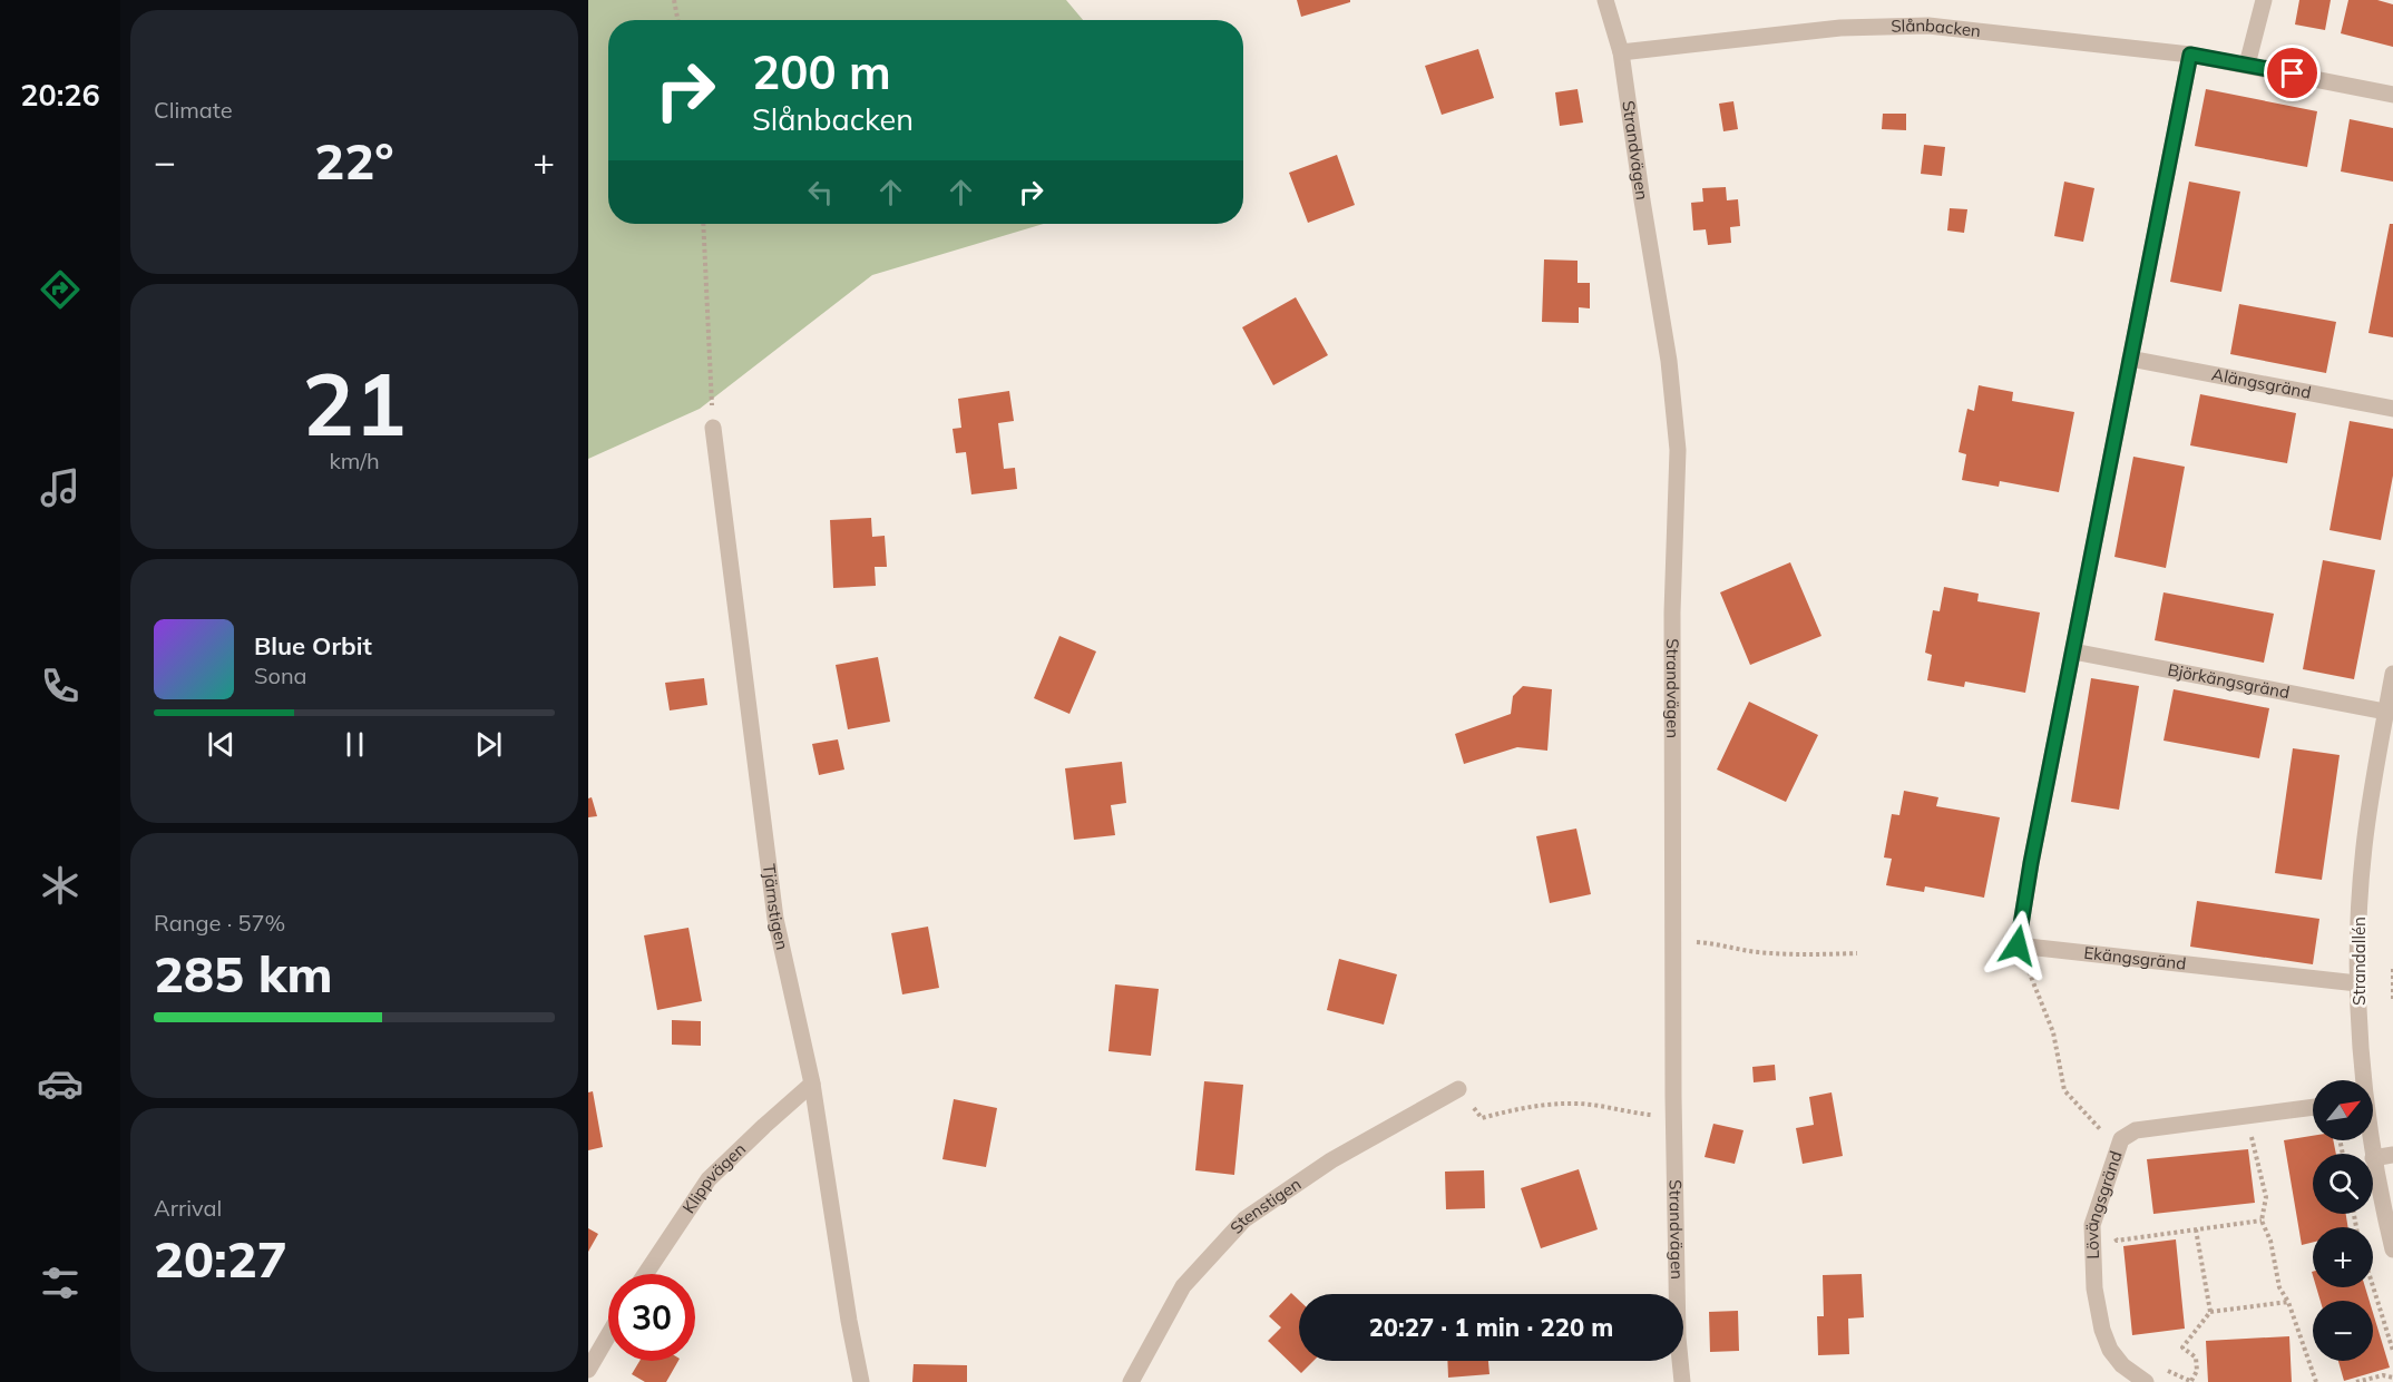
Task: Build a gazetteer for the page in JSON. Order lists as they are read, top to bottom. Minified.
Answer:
{"streets":{"street":["Slånbacken","Strandvägen","Alängsgränd","Björkängsgränd","Tjärnstigen","Ekängsgränd","Strandallén","Klippvägen","Lövängsgränd","Stenstigen"]},"crossings":[["Slånbacken","Strandvägen"],["Björkängsgränd","Strandallén"],["Tjärnstigen","Klippvägen"],["Ekängsgränd","Strandallén"]],"north":"top right","page":{"tabs":"20:26","tile":["Climate",["21","km/h"],["Range · 57%","285 km"],["Arrival","20:27"]],"turn":["200 m","Slånbacken"],"heat":["−","22°","+"],"song":["Blue Orbit","Sona"],"map_buttons":["+","−"],"limit":"30","trip":"20:27 · 1 min · 220 m"}}
